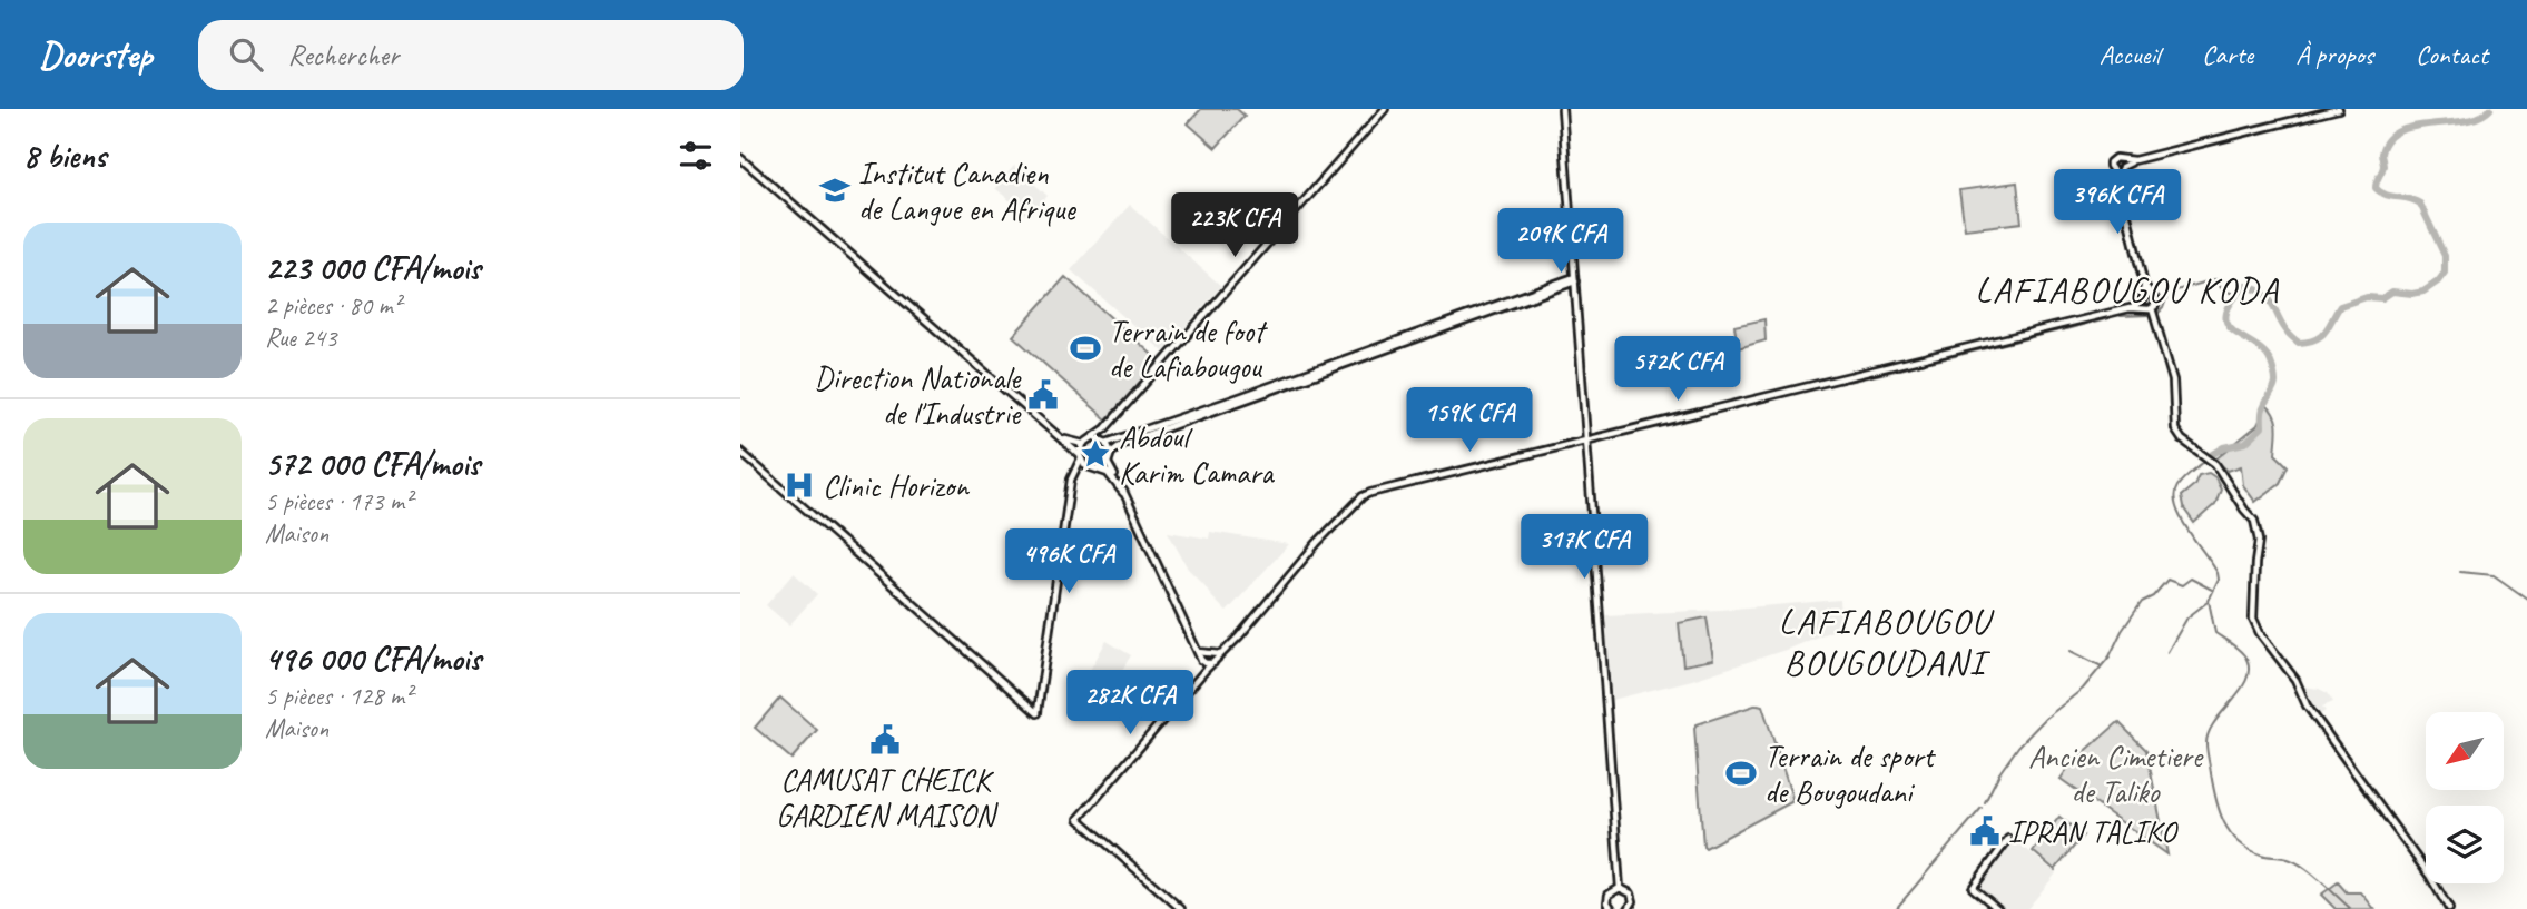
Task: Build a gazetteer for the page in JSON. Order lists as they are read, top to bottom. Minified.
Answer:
{"districts":["LAFIABOUGOU KODA","LAFIABOUGOU BOUGOUDANI"],"parks":["Ancien Cimetiere de Taliko"],"places":{"school or university":["Institut Canadien de Langue en Afrique"],"sports":["Terrain de foot de Lafiabougou","Terrain de sport de Bougoudani"],"public building":["Direction Nationale de l'Industrie","CAMUSAT CHEICK GARDIEN MAISON","IPRAN TALIKO"],"place":["Abdoul Karim Camara"],"hospital":["Clinic Horizon"]},"north":"bottom left","page":{"header":"Doorstep","search":"Rechercher","nav":["Accueil","Carte","À propos","Contact"],"heading":"8 biens","price":["396K CFA","223K CFA","209K CFA","572K CFA","159K CFA","317K CFA","496K CFA","282K CFA"],"list":[{"name":"223 000 CFA/mois","note":"2 pièces · 80 m² · Rue 243"},{"name":"572 000 CFA/mois","note":"5 pièces · 173 m² · Maison"},{"name":"496 000 CFA/mois","note":"5 pièces · 128 m² · Maison"}]}}
